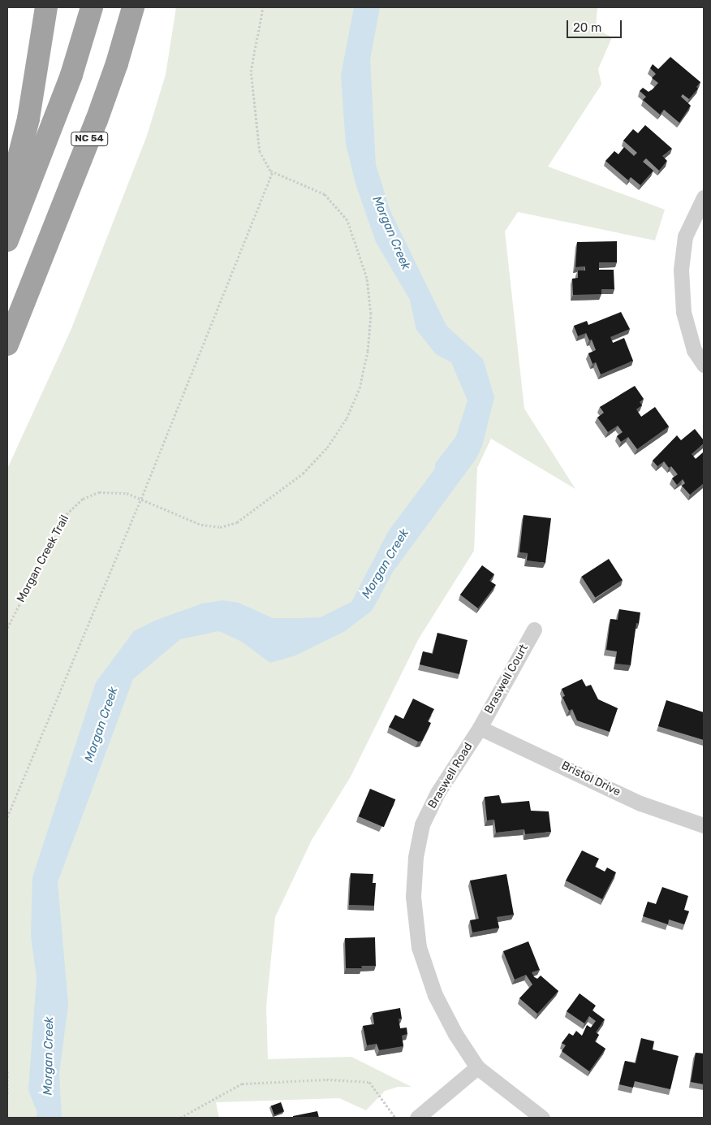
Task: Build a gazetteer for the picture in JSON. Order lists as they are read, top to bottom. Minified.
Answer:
{"streets":{"highway":["NC 54"],"street":["Braswell Court","Braswell Road","Bristol Drive"],"path":["Morgan Creek Trail"]},"crossings":[["Braswell Court","Braswell Road"],["Braswell Court","Bristol Drive"],["Braswell Road","Bristol Drive"]],"water":["Morgan Creek"],"scale_bar":"20 m"}
